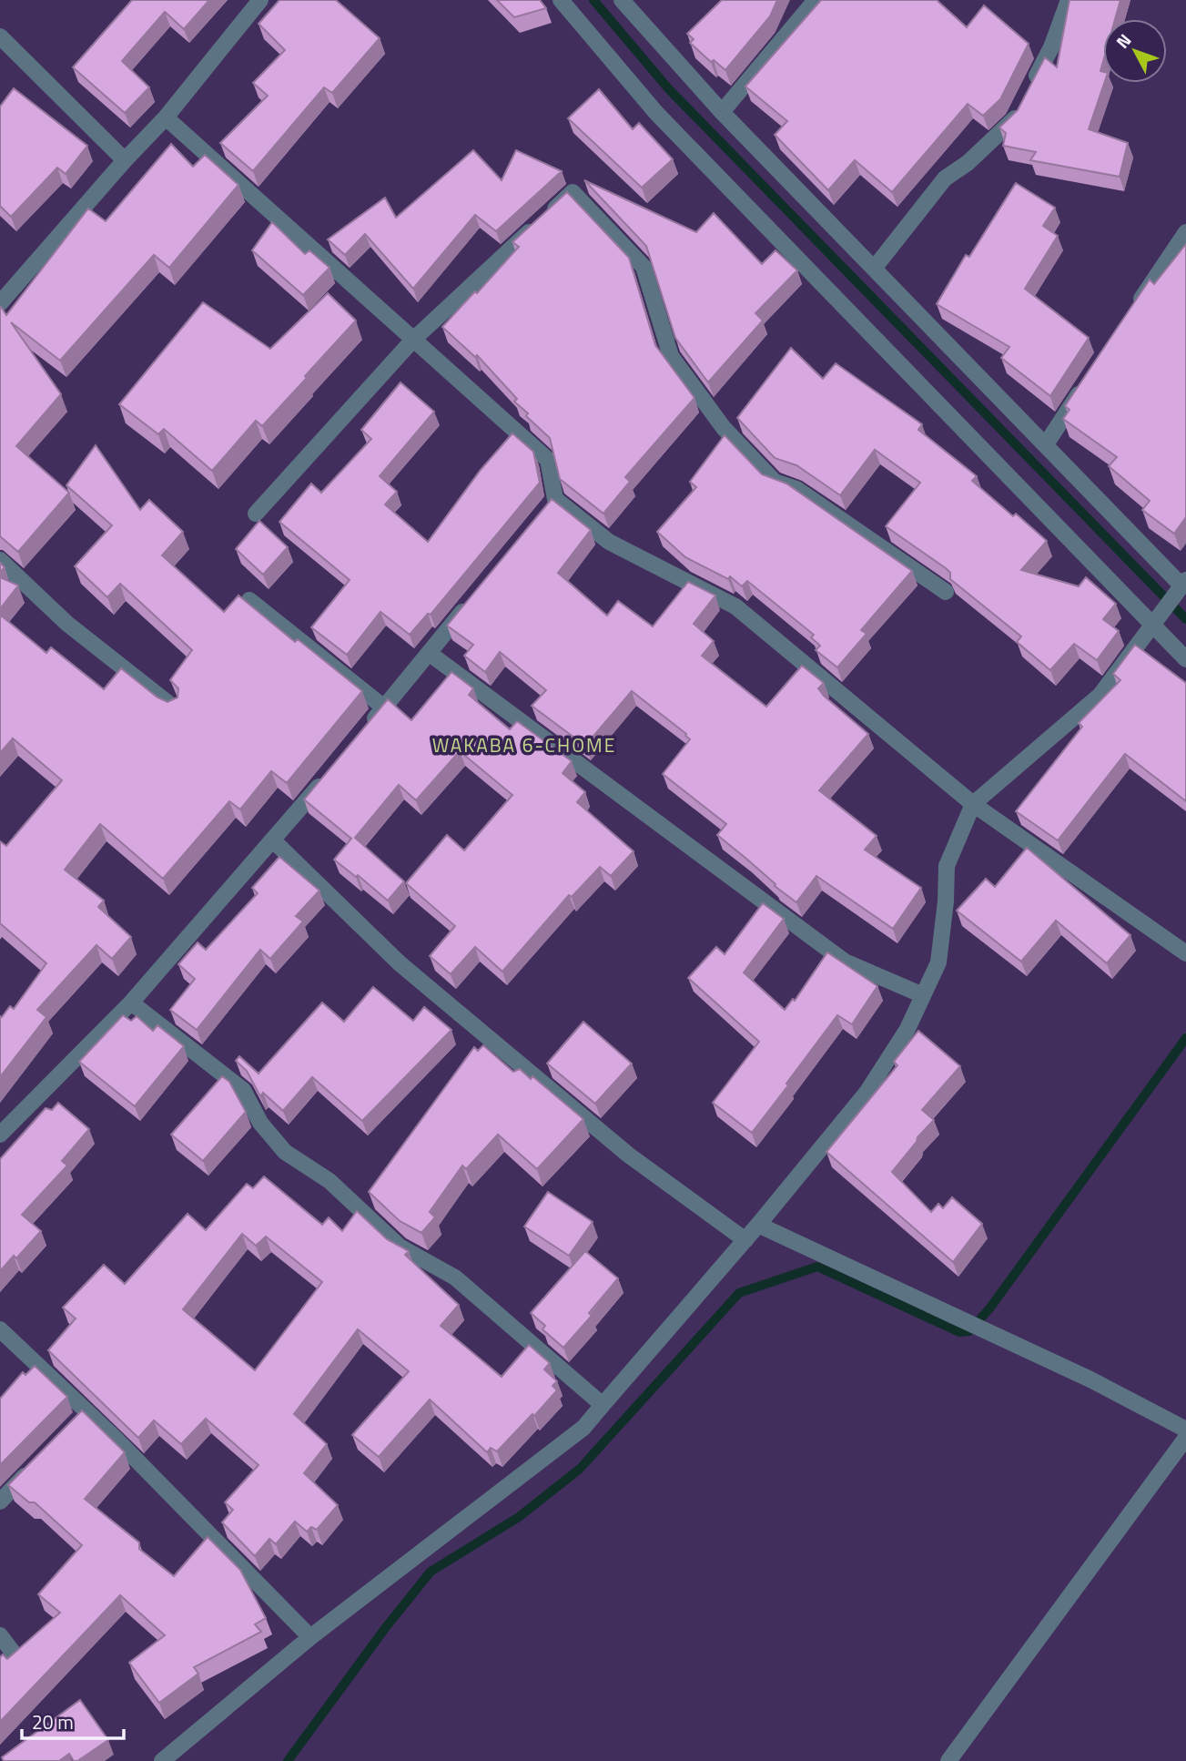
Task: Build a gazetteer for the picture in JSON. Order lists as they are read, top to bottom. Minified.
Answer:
{"districts":["WAKABA 6-CHOME"],"scale_bar":"20 m","north":"top left"}
